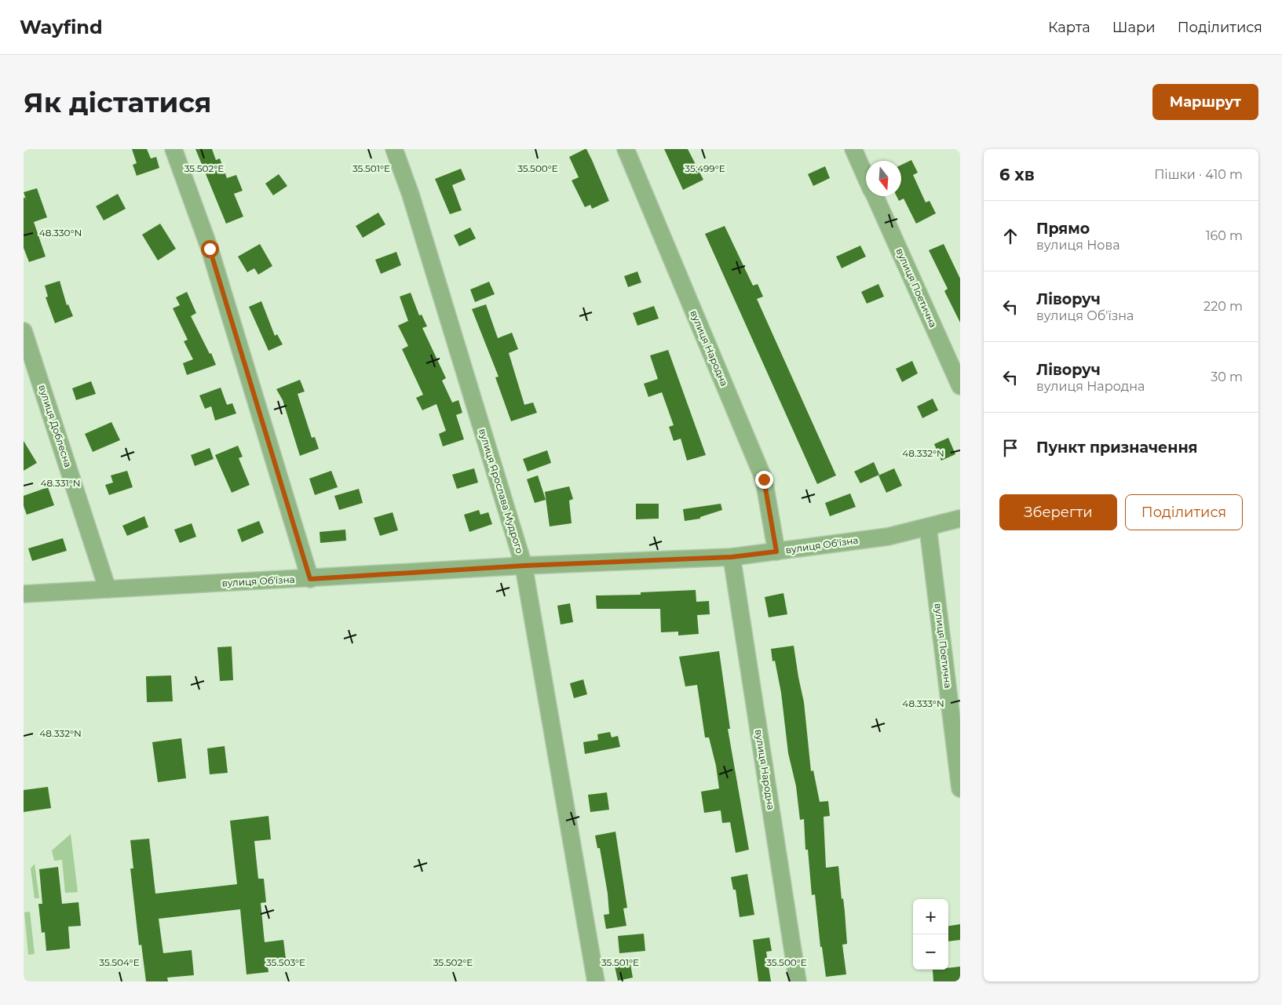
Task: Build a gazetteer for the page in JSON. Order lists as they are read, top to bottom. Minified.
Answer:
{"streets":{"street":["вулиця Поетична","вулиця Народна","вулиця Доблесна","вулиця Ярослава Мудрого","вулиця Об'їзна"]},"crossings":[["вулиця Поетична","вулиця Об'їзна"],["вулиця Народна","вулиця Об'їзна"],["вулиця Доблесна","вулиця Об'їзна"],["вулиця Ярослава Мудрого","вулиця Об'їзна"]],"north":"bottom","page":{"header":"Wayfind","nav":["Карта","Шари","Поділитися"],"buttons":["Маршрут",["Зберегти","Поділитися"]],"title":"Як дістатися","heading":["6 хв","Пішки · 410 m"],"list":[["Прямо","вулиця Нова","160 m"],["Ліворуч","вулиця Об'їзна","220 m"],["Ліворуч","вулиця Народна","30 m"],"Пункт призначення"],"map_buttons":["+","−"]},"coordinates":["35.502°E","35.501°E","35.500°E","35.499°E","48.330°N","48.332°N","48.331°N","48.333°N","35.504°E","35.503°E"]}
